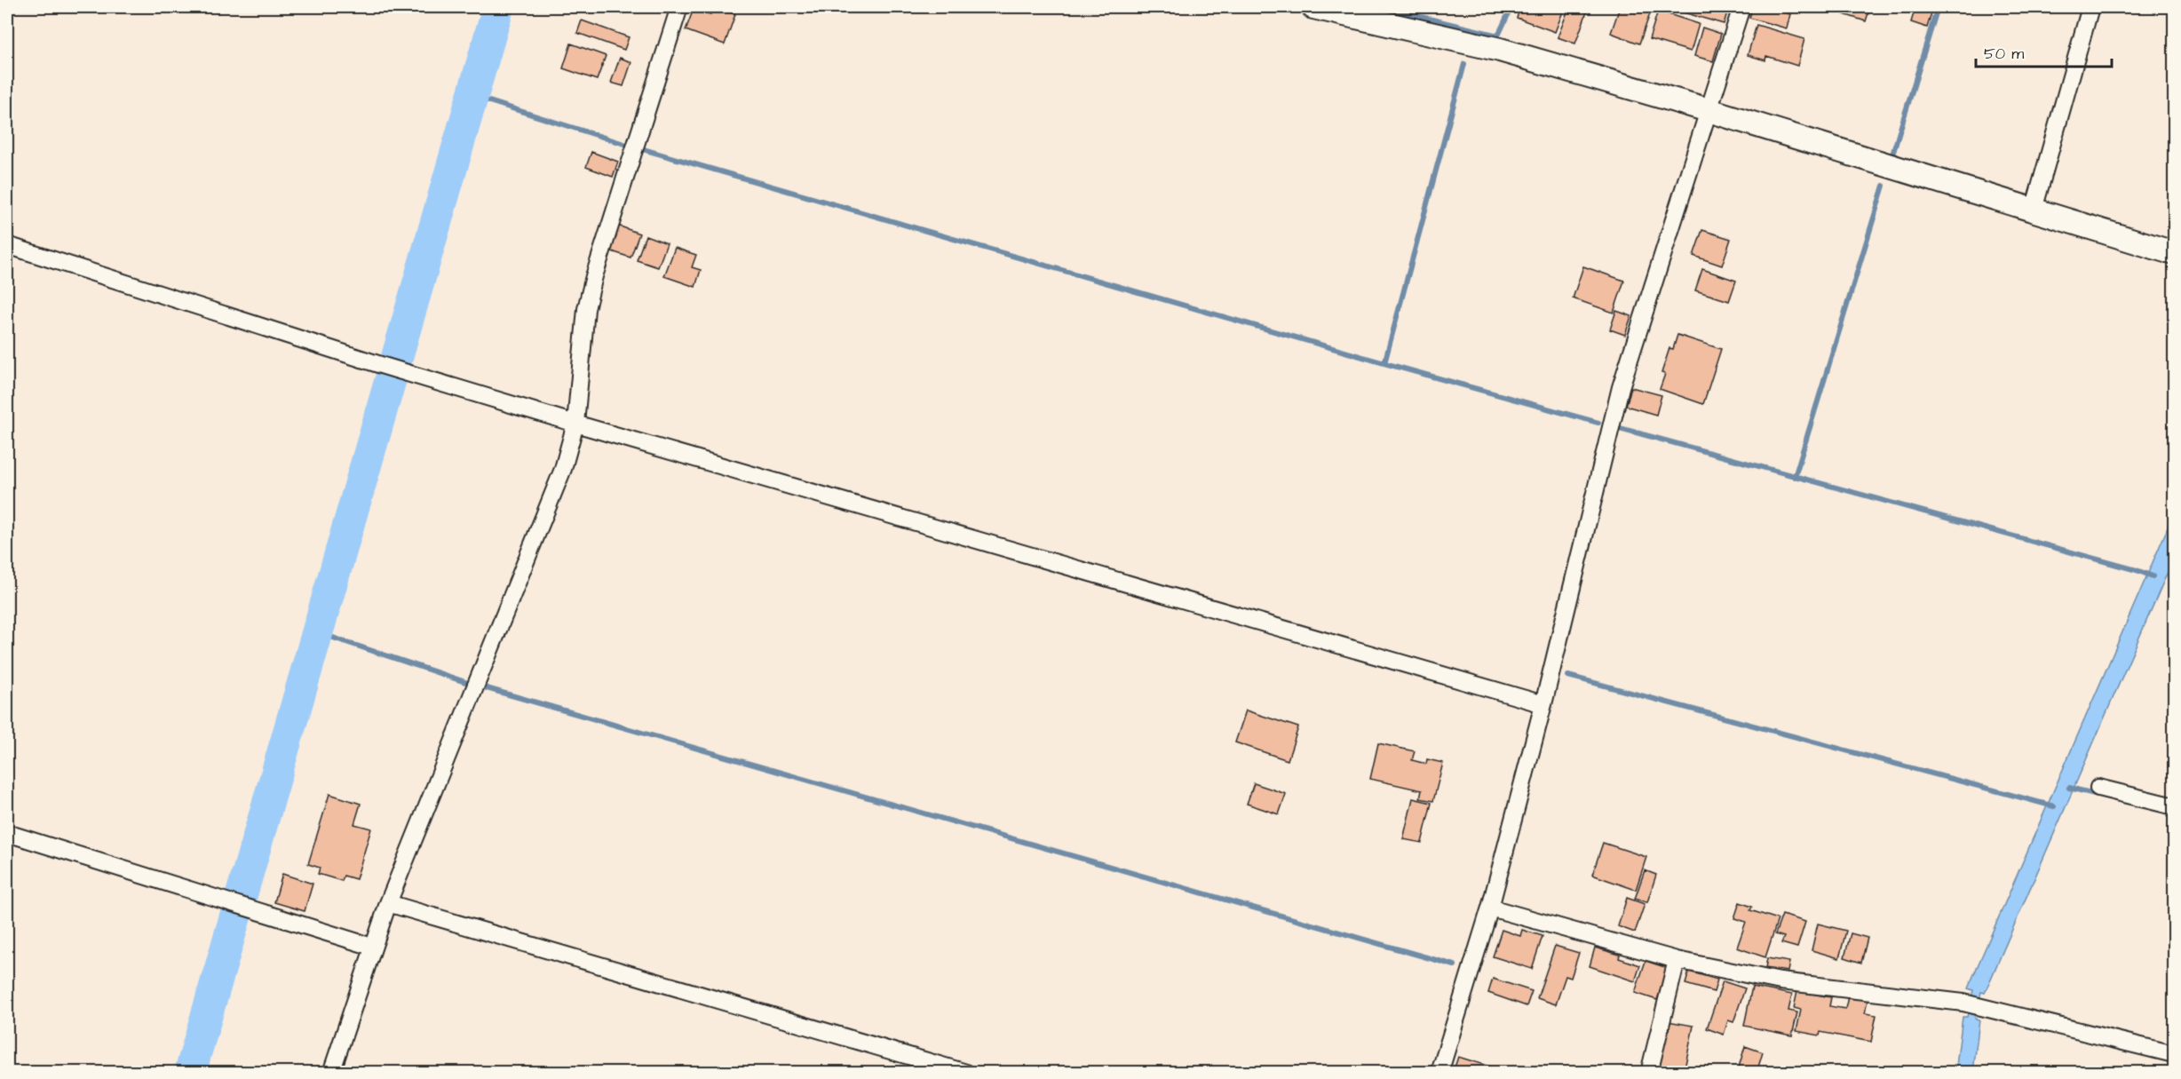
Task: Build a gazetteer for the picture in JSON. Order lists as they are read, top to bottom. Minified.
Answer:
{"scale_bar":"50 m"}
